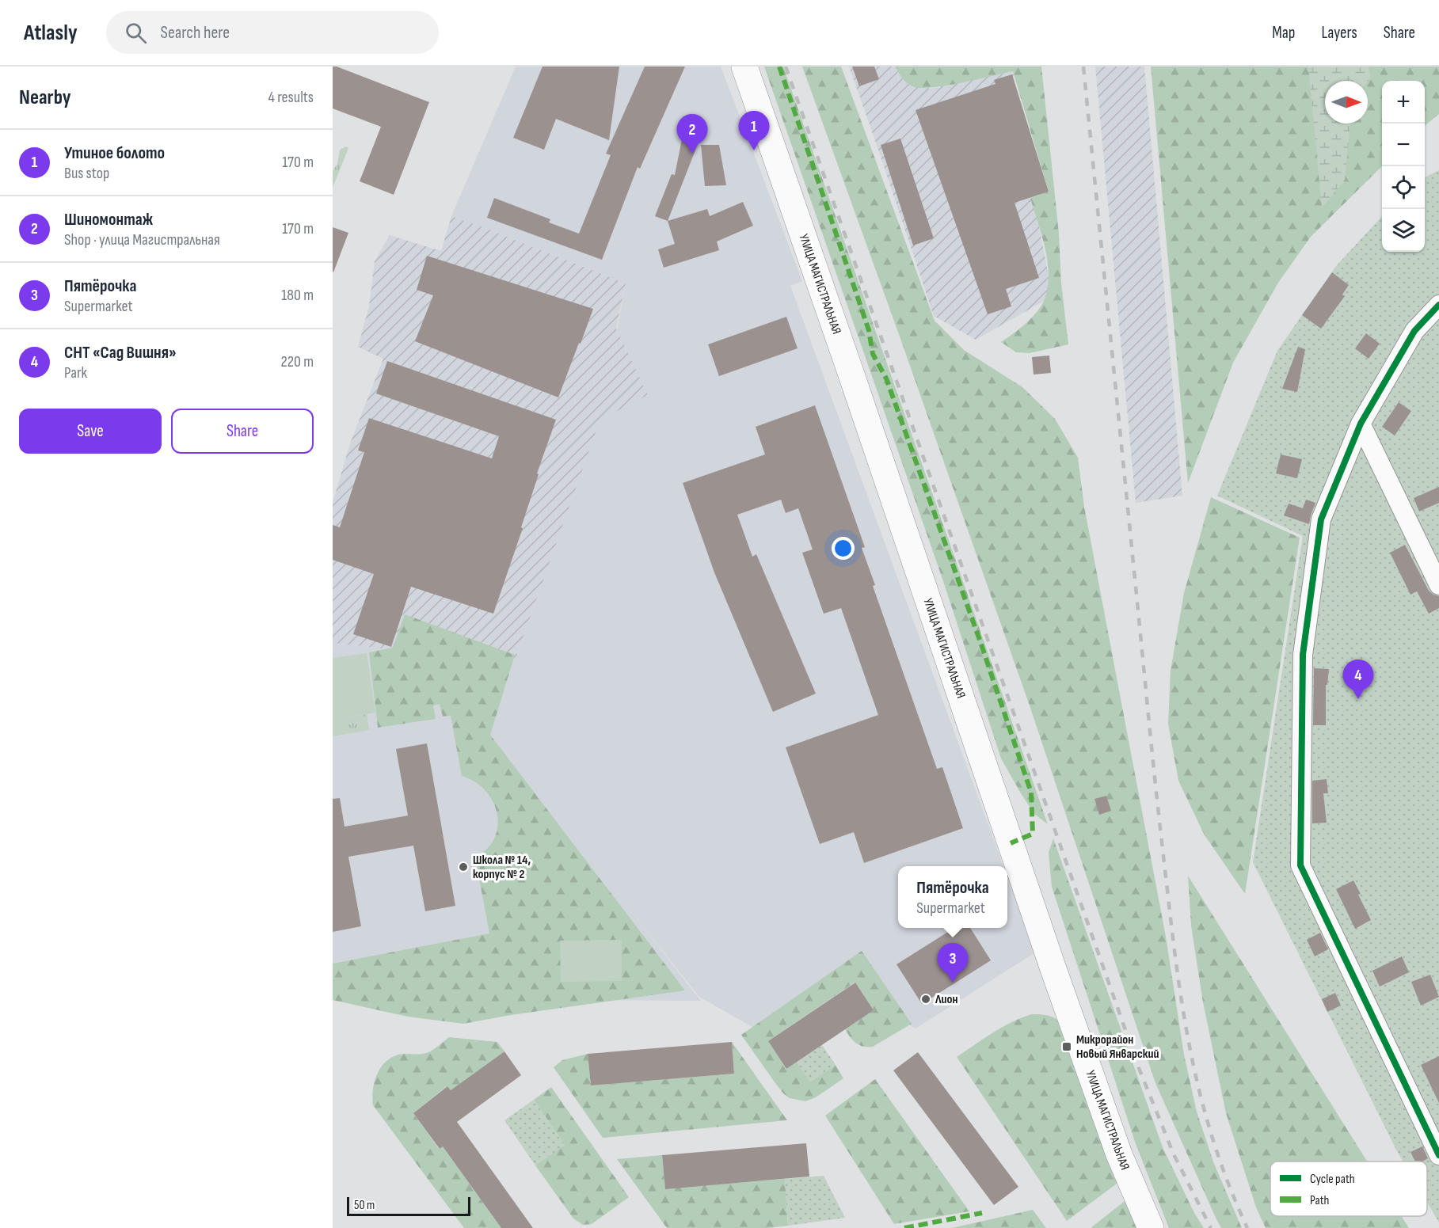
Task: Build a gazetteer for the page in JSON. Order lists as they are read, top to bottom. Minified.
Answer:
{"streets":{"main road":["УЛИЦА МАГИСТРАЛЬНАЯ"]},"places":{"other":["Школа № 14, корпус № 2","Лион"],"transit":["Микрорайон Новый Январский"]},"legend":["Cycle path","Path"],"scale_bar":"50 m","north":"right","page":{"header":"Atlasly","search":"Search here","nav":["Map","Layers","Share"],"heading":["Nearby","4 results"],"map_buttons":["+","−"],"pins":["1","2","4","3"],"list":[{"mark":"1","name":"Утиное болото","note":"Bus stop","value":"170 m"},{"mark":"2","name":"Шиномонтаж","note":"Shop · улица Магистральная","value":"170 m"},{"mark":"3","name":"Пятёрочка","note":"Supermarket","value":"180 m"},{"mark":"4","name":"СНТ «Сад Вишня»","note":"Park","value":"220 m"}],"buttons":["Save","Share"],"popup":["Пятёрочка","Supermarket"],"scale":"50 m"}}
